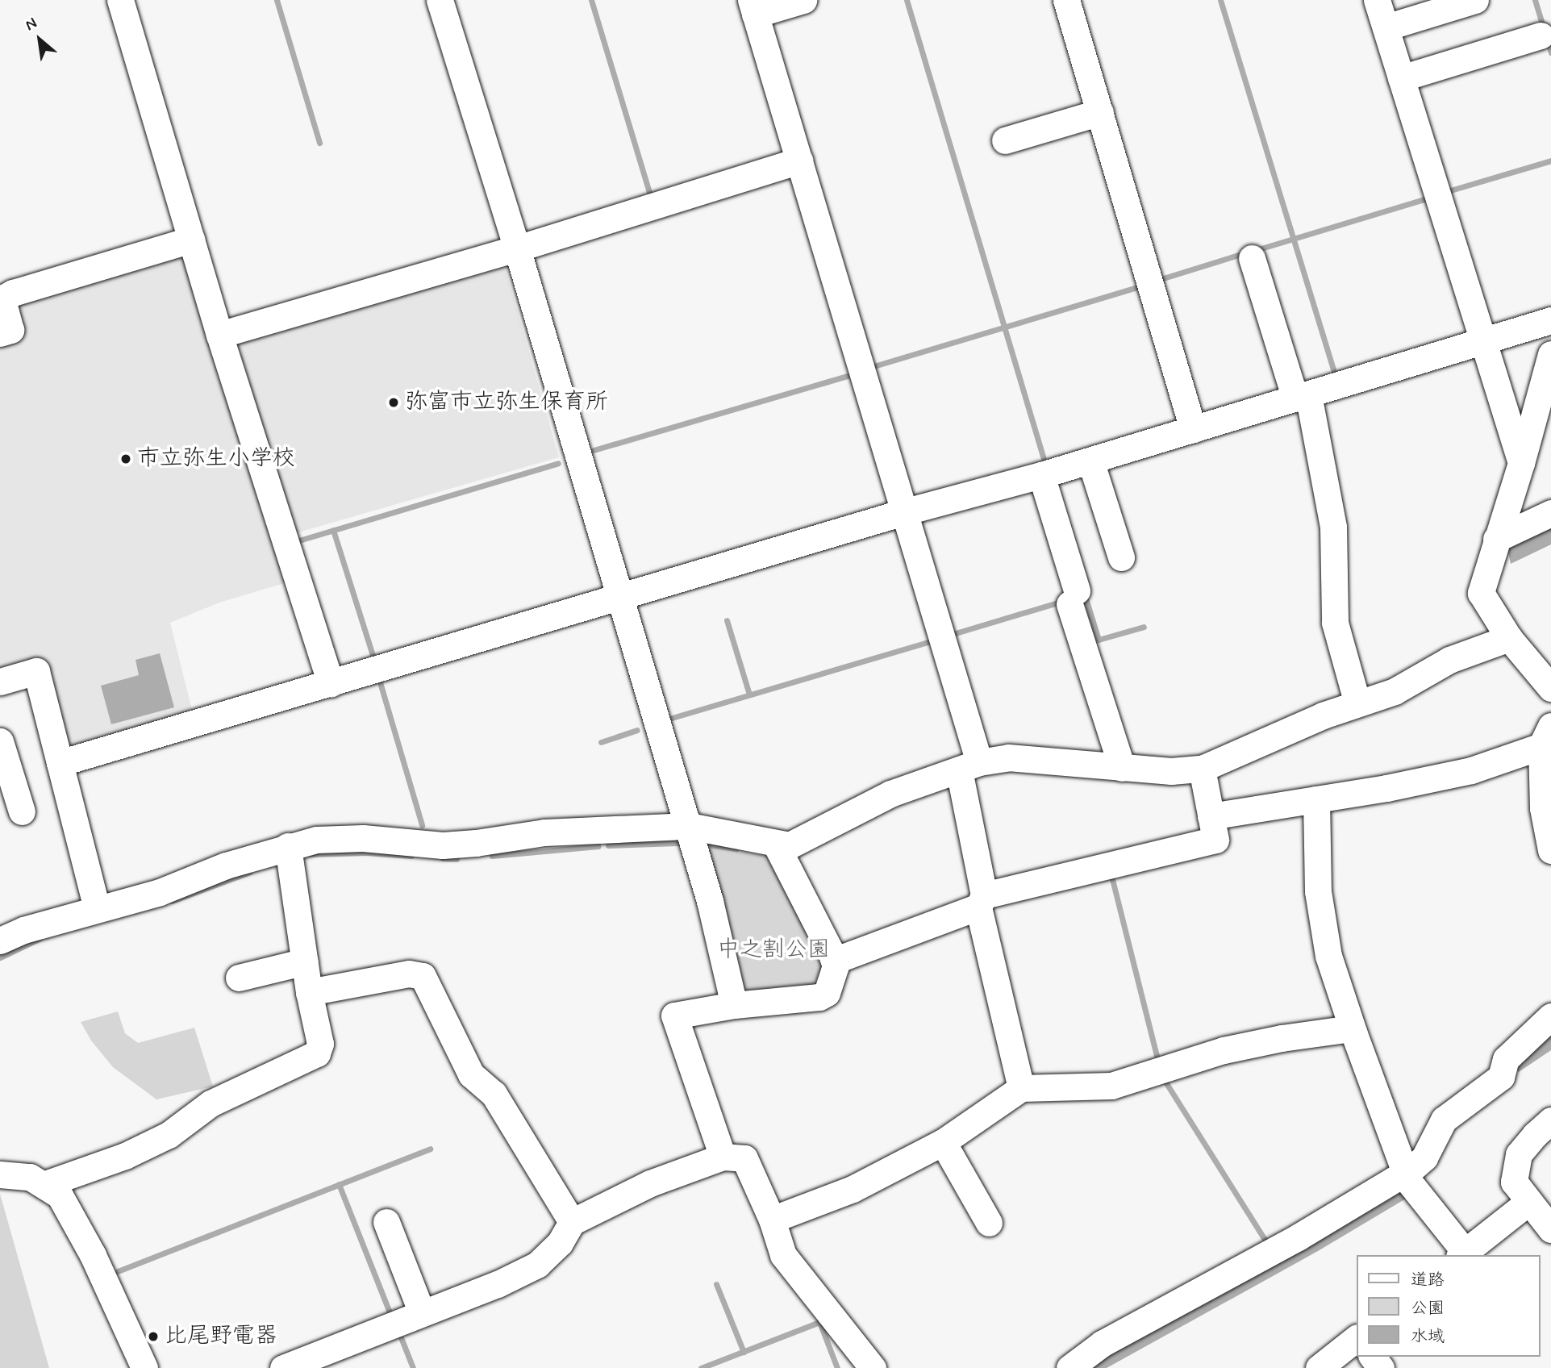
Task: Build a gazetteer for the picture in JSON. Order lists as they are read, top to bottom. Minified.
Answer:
{"parks":["中之割公園"],"places":["弥富市立弥生保育所","市立弥生小学校","比尾野電器"],"legend":["道路","公園","水域"],"north":"top left"}
